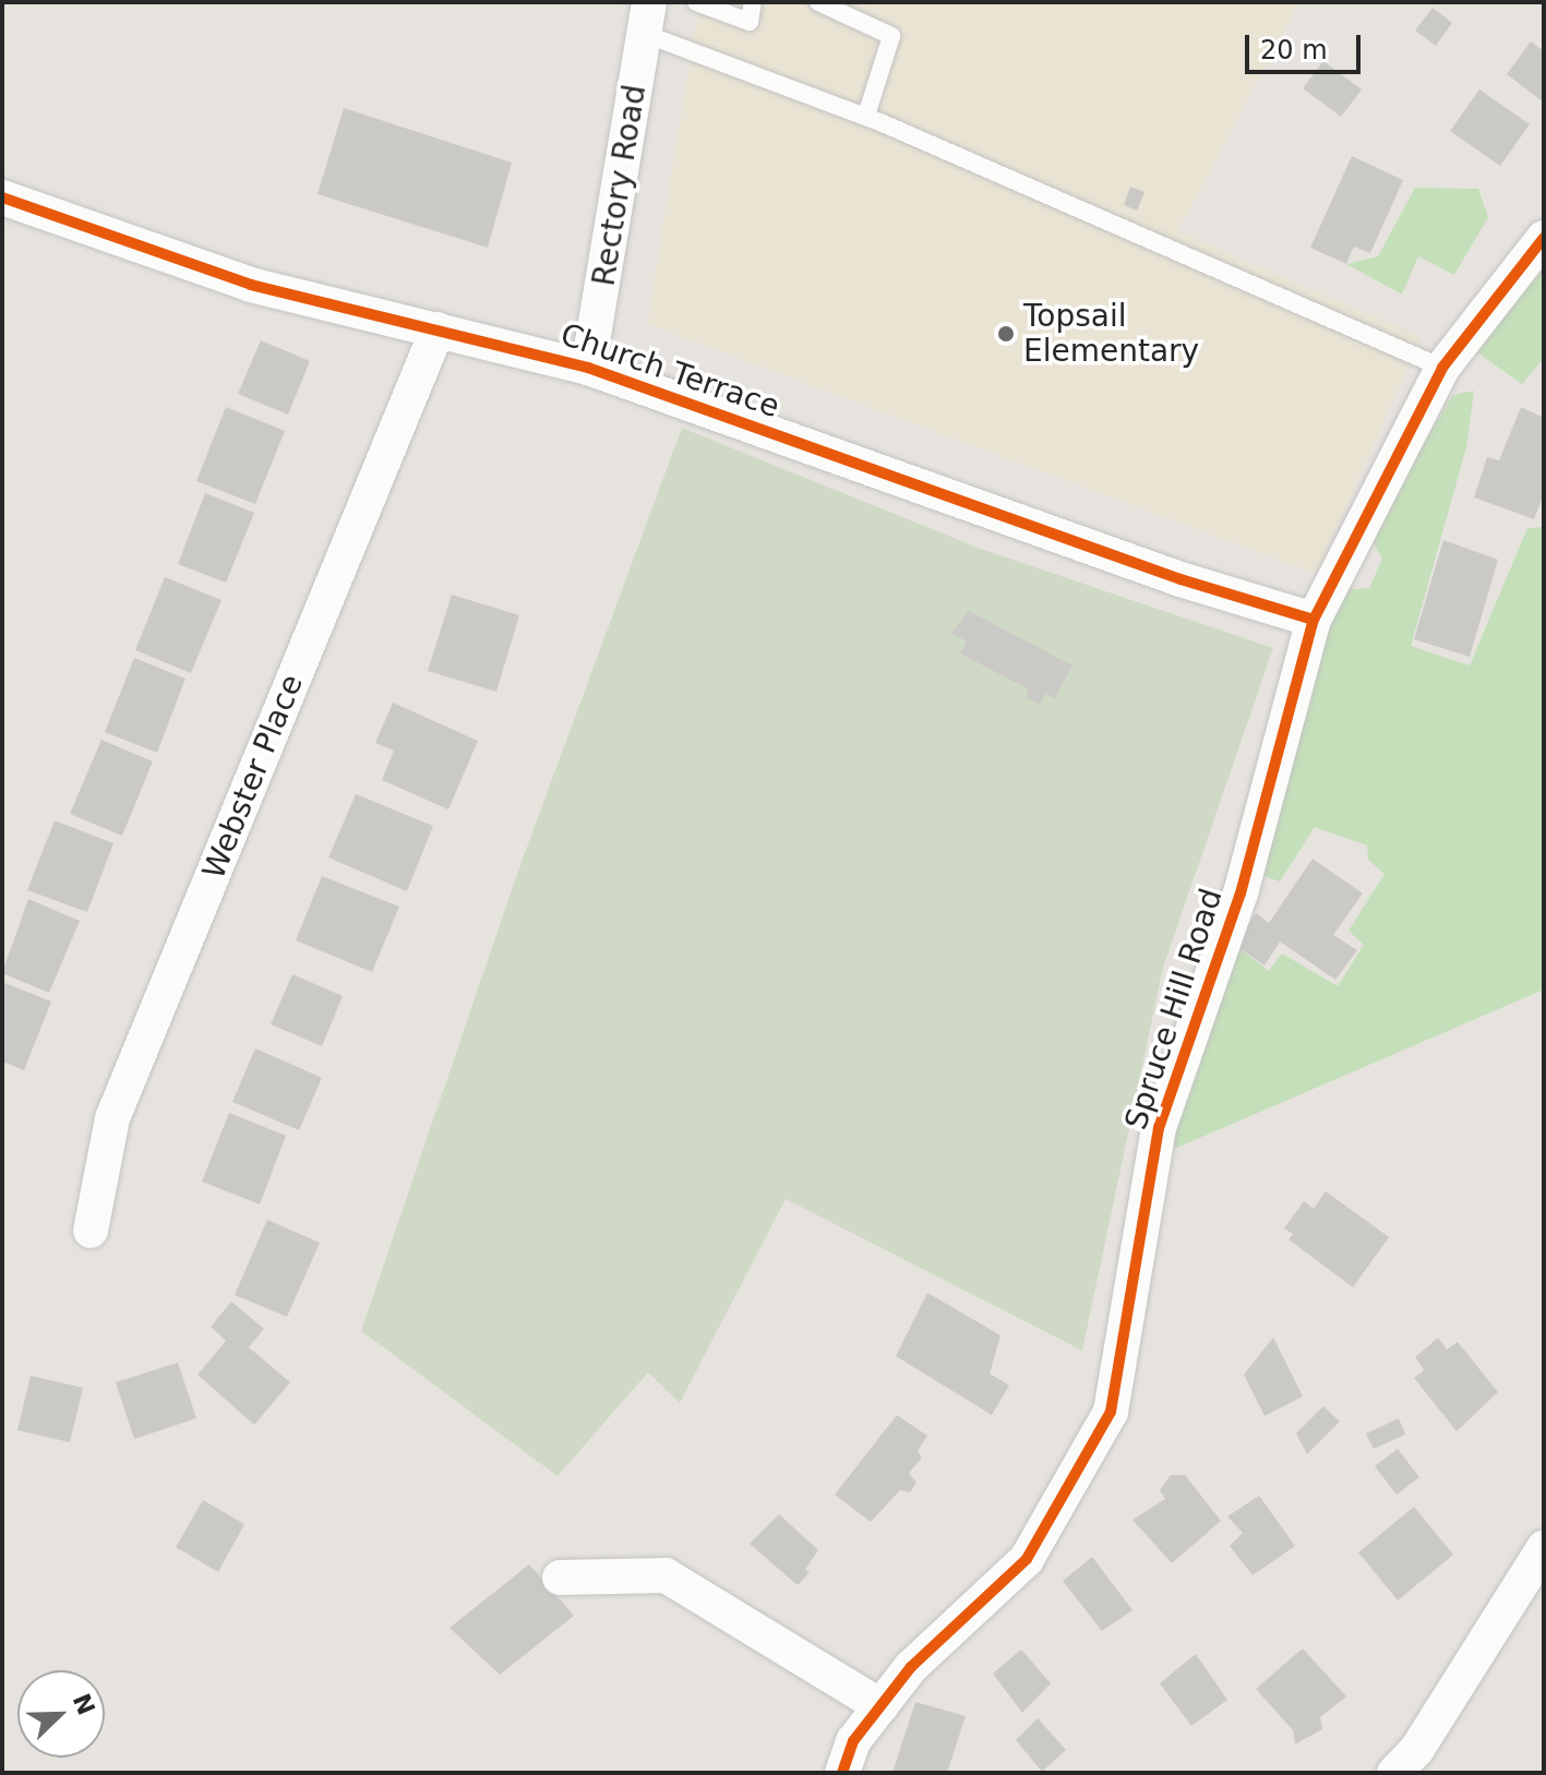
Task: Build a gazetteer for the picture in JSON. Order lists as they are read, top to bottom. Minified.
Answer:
{"streets":{"street":["Rectory Road","Church Terrace","Webster Place","Spruce Hill Road"]},"crossings":[["Rectory Road","Church Terrace"],["Church Terrace","Webster Place"],["Church Terrace","Spruce Hill Road"]],"places":["Topsail Elementary"],"scale_bar":"20 m","north":"top right"}
